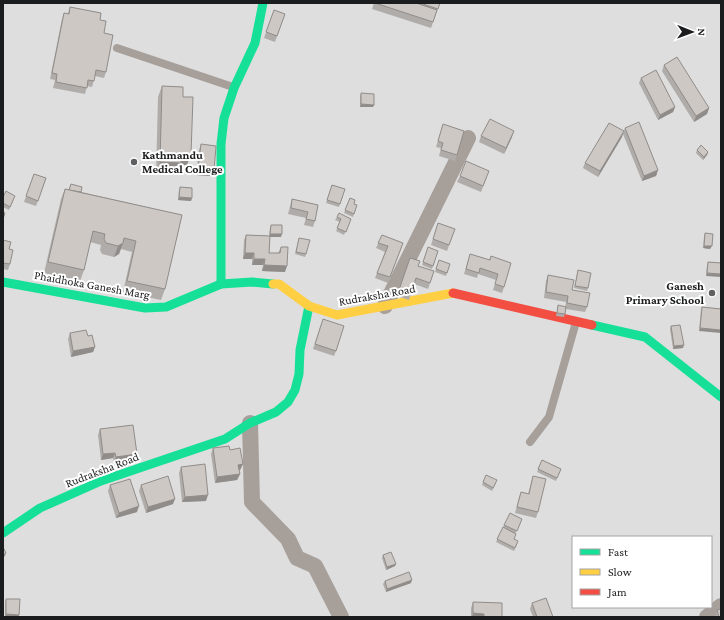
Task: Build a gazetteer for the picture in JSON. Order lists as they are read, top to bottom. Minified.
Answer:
{"streets":{"street":["Phaidhoka Ganesh Marg","Rudraksha Road"]},"crossings":[["Phaidhoka Ganesh Marg","Rudraksha Road"]],"places":["Kathmandu Medical College","Ganesh Primary School"],"legend":["Fast","Slow","Jam"],"north":"right"}
